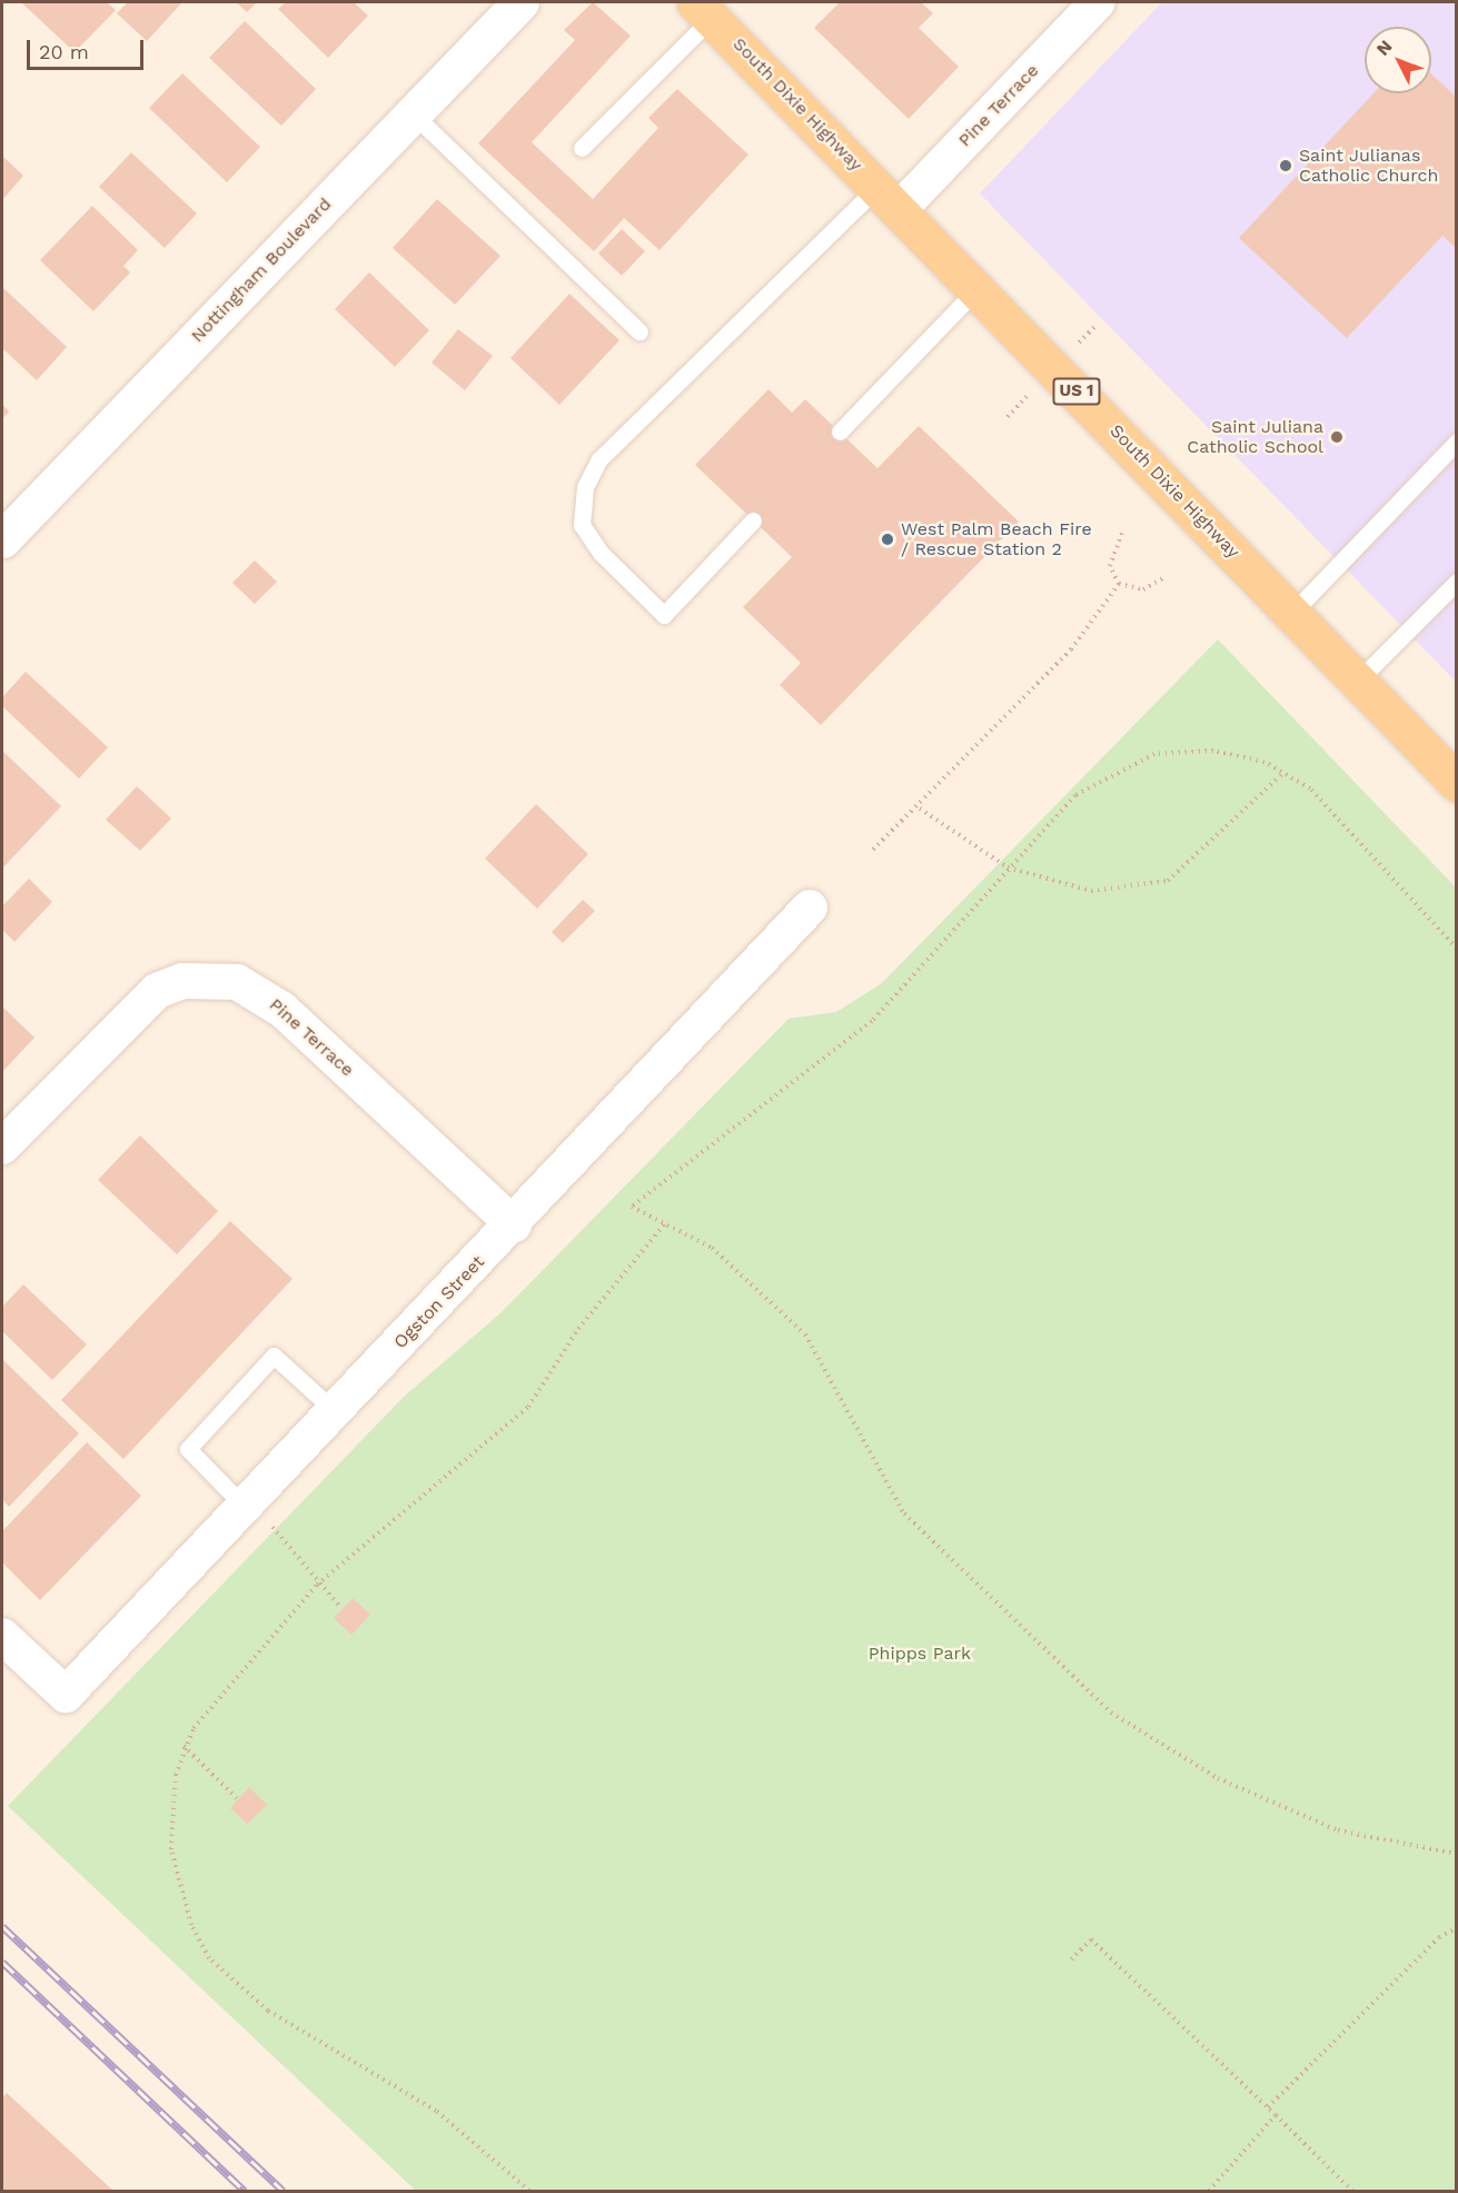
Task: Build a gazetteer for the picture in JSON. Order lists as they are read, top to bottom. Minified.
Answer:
{"streets":{"main road":["South Dixie Highway","US 1"],"street":["Pine Terrace","Nottingham Boulevard","Ogston Street"]},"crossings":[["South Dixie Highway","Pine Terrace"],["Pine Terrace","Ogston Street"]],"parks":["Phipps Park"],"places":["Saint Julianas Catholic Church","Saint Juliana Catholic School","West Palm Beach Fire / Rescue Station 2"],"scale_bar":"20 m","north":"top left"}
